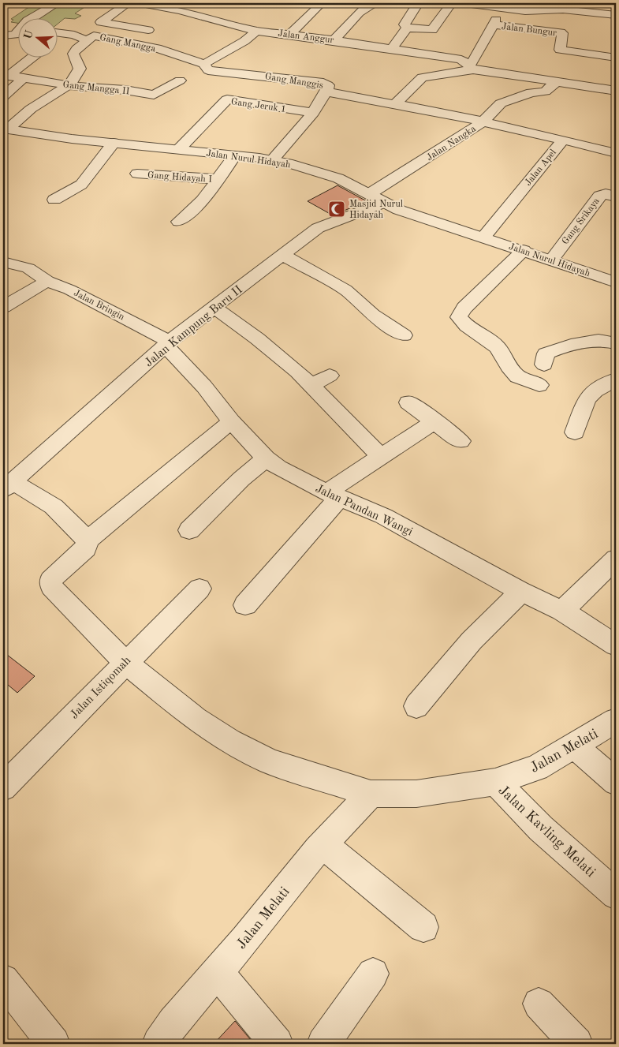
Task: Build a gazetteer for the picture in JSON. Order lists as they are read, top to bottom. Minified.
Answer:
{"streets":{"street":["Jalan Bungur","Jalan Anggur","Gang Mangga","Gang Manggis","Gang Mangga II","Gang Jeruk 1","Jalan Nangka","Jalan Nurul Hidayah","Jalan Apel","Gang Hidayah I","Gang Srikaya","Jalan Bringin","Jalan Kampung Baru II","Jalan Pandan Wangi","Jalan Istiqomah","Jalan Melati","Jalan Kavling Melati"]},"crossings":[["Jalan Bungur","Jalan Anggur"],["Gang Mangga","Gang Manggis"],["Gang Mangga","Gang Mangga II"],["Gang Mangga","Jalan Nurul Hidayah"],["Gang Manggis","Gang Jeruk 1"],["Gang Manggis","Jalan Nangka"],["Gang Manggis","Jalan Nurul Hidayah"],["Gang Jeruk 1","Jalan Nurul Hidayah"],["Jalan Nangka","Jalan Nurul Hidayah"],["Jalan Nangka","Jalan Apel"],["Jalan Nangka","Jalan Kampung Baru II"],["Jalan Nurul Hidayah","Jalan Apel"],["Jalan Nurul Hidayah","Gang Hidayah I"],["Jalan Nurul Hidayah","Gang Srikaya"],["Jalan Nurul Hidayah","Jalan Kampung Baru II"],["Jalan Bringin","Jalan Kampung Baru II"],["Jalan Bringin","Jalan Pandan Wangi"],["Jalan Kampung Baru II","Jalan Pandan Wangi"],["Jalan Istiqomah","Jalan Melati"],["Jalan Melati","Jalan Kavling Melati"]],"places":{"mosque":["Masjid Nurul Hidayah"]},"north":"left"}
